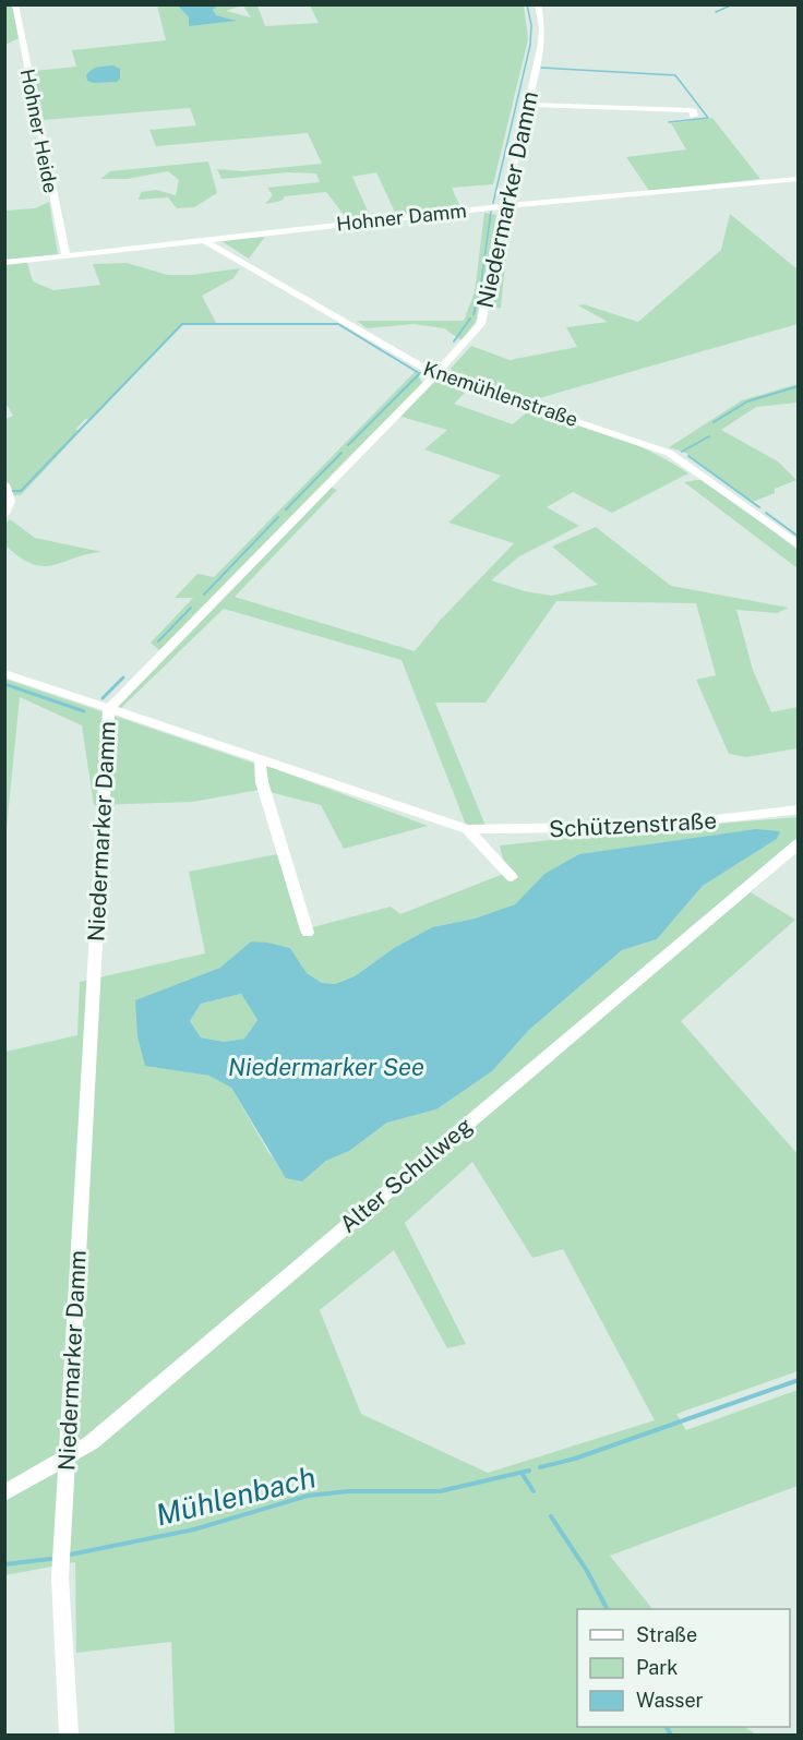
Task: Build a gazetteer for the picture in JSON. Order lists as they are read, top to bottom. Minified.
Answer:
{"streets":{"street":["Hohner Heide","Niedermarker Damm","Hohner Damm","Knemühlenstraße","Schützenstraße","Alter Schulweg"]},"crossings":[["Hohner Heide","Hohner Damm"],["Niedermarker Damm","Hohner Damm"],["Niedermarker Damm","Knemühlenstraße"],["Niedermarker Damm","Schützenstraße"],["Niedermarker Damm","Alter Schulweg"],["Hohner Damm","Knemühlenstraße"]],"water":["Niedermarker See","Mühlenbach"],"legend":["Straße","Park","Wasser"]}
